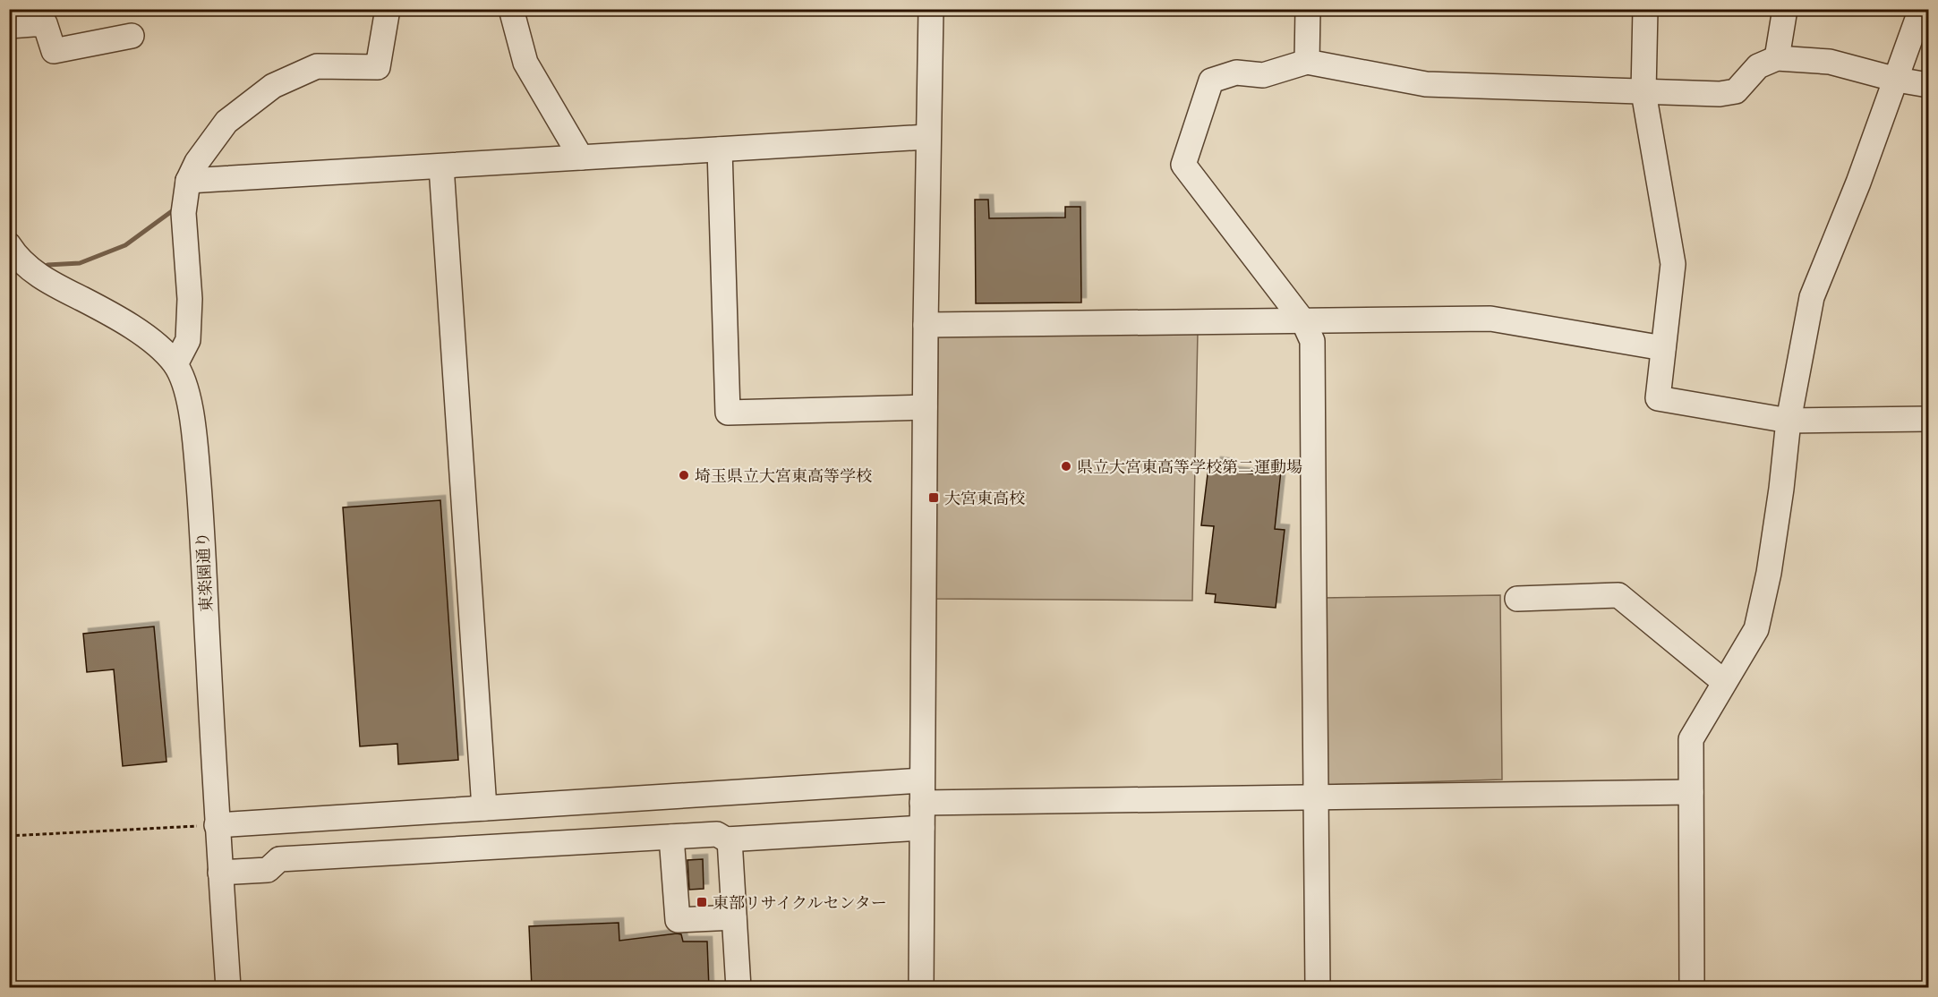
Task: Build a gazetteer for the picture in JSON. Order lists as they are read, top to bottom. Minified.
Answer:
{"streets":{"street":["東楽園通り"]},"places":{"other":["県立大宮東高等学校第二運動場","埼玉県立大宮東高等学校"],"transit":["大宮東高校","東部リサイクルセンター"]}}
